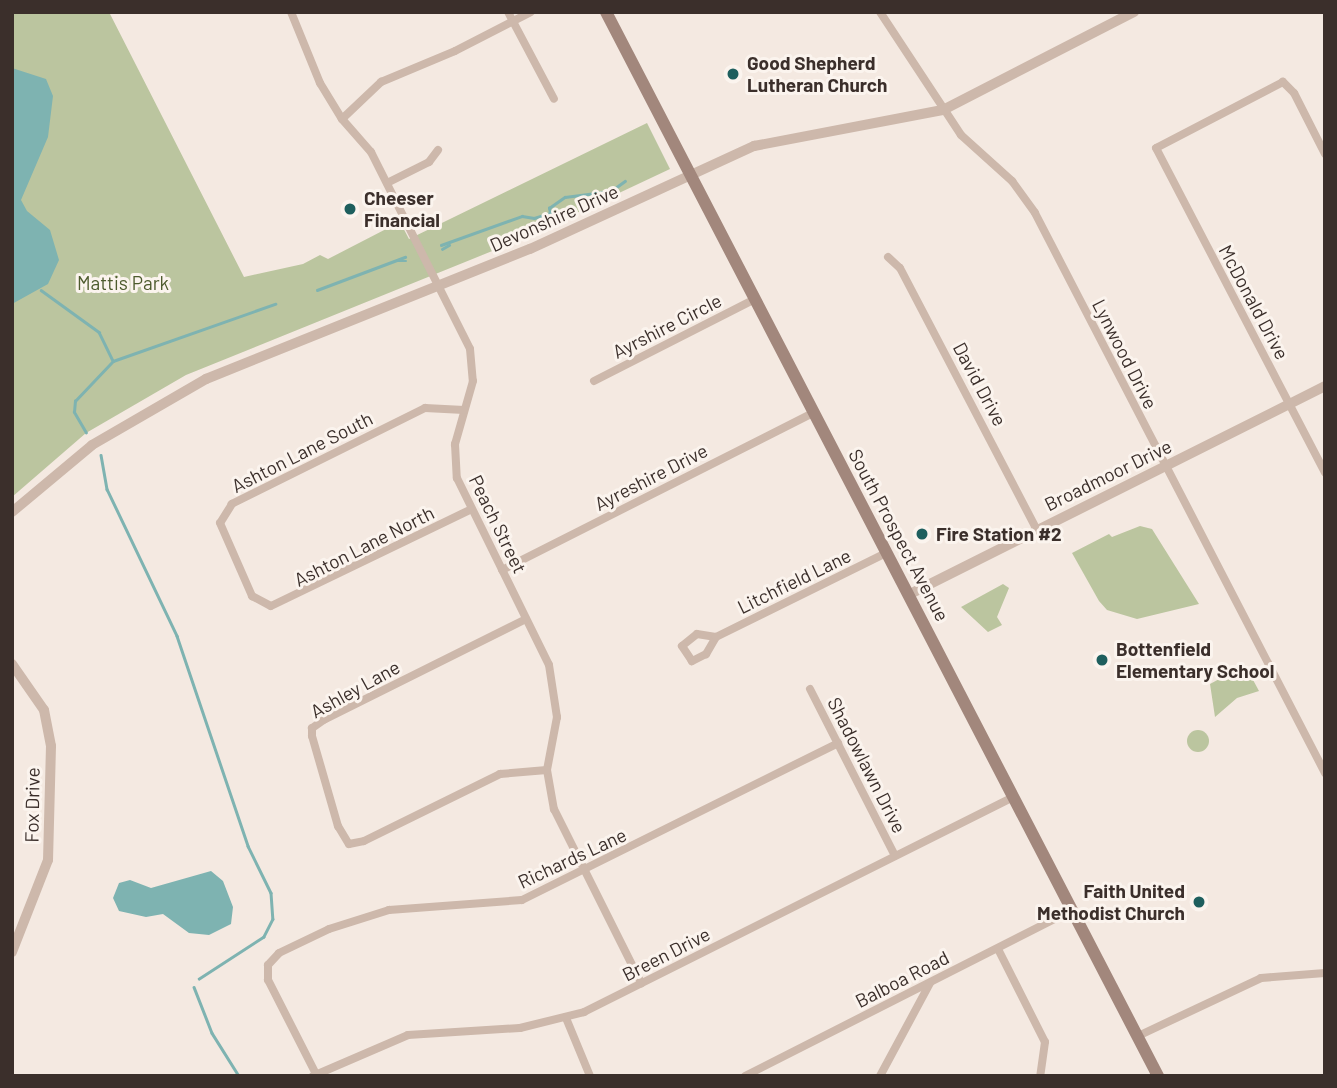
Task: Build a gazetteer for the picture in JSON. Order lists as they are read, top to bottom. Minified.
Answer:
{"streets":{"main road":["South Prospect Avenue"],"street":["Devonshire Drive","McDonald Drive","Ayrshire Circle","Lynwood Drive","David Drive","Ashton Lane South","Broadmoor Drive","Ayreshire Drive","Peach Street","Ashton Lane North","Litchfield Lane","Ashley Lane","Shadowlawn Drive","Fox Drive","Richards Lane","Breen Drive","Balboa Road"]},"crossings":[["Devonshire Drive","Lynwood Drive"],["Devonshire Drive","Peach Street"],["Devonshire Drive","South Prospect Avenue"],["McDonald Drive","Broadmoor Drive"],["Ayrshire Circle","South Prospect Avenue"],["Lynwood Drive","Broadmoor Drive"],["David Drive","Broadmoor Drive"],["Ashton Lane South","Peach Street"],["Ashton Lane South","Ashton Lane North"],["Broadmoor Drive","South Prospect Avenue"],["Ayreshire Drive","Peach Street"],["Ayreshire Drive","South Prospect Avenue"],["Peach Street","Ashton Lane North"],["Peach Street","Ashley Lane"],["Peach Street","Richards Lane"],["Peach Street","Breen Drive"],["South Prospect Avenue","Litchfield Lane"],["South Prospect Avenue","Breen Drive"],["South Prospect Avenue","Balboa Road"],["Shadowlawn Drive","Richards Lane"],["Shadowlawn Drive","Breen Drive"],["Richards Lane","Breen Drive"]],"parks":["Mattis Park"],"places":["Good Shepherd Lutheran Church","Cheeser Financial","Fire Station #2","Bottenfield Elementary School","Faith United Methodist Church"]}
